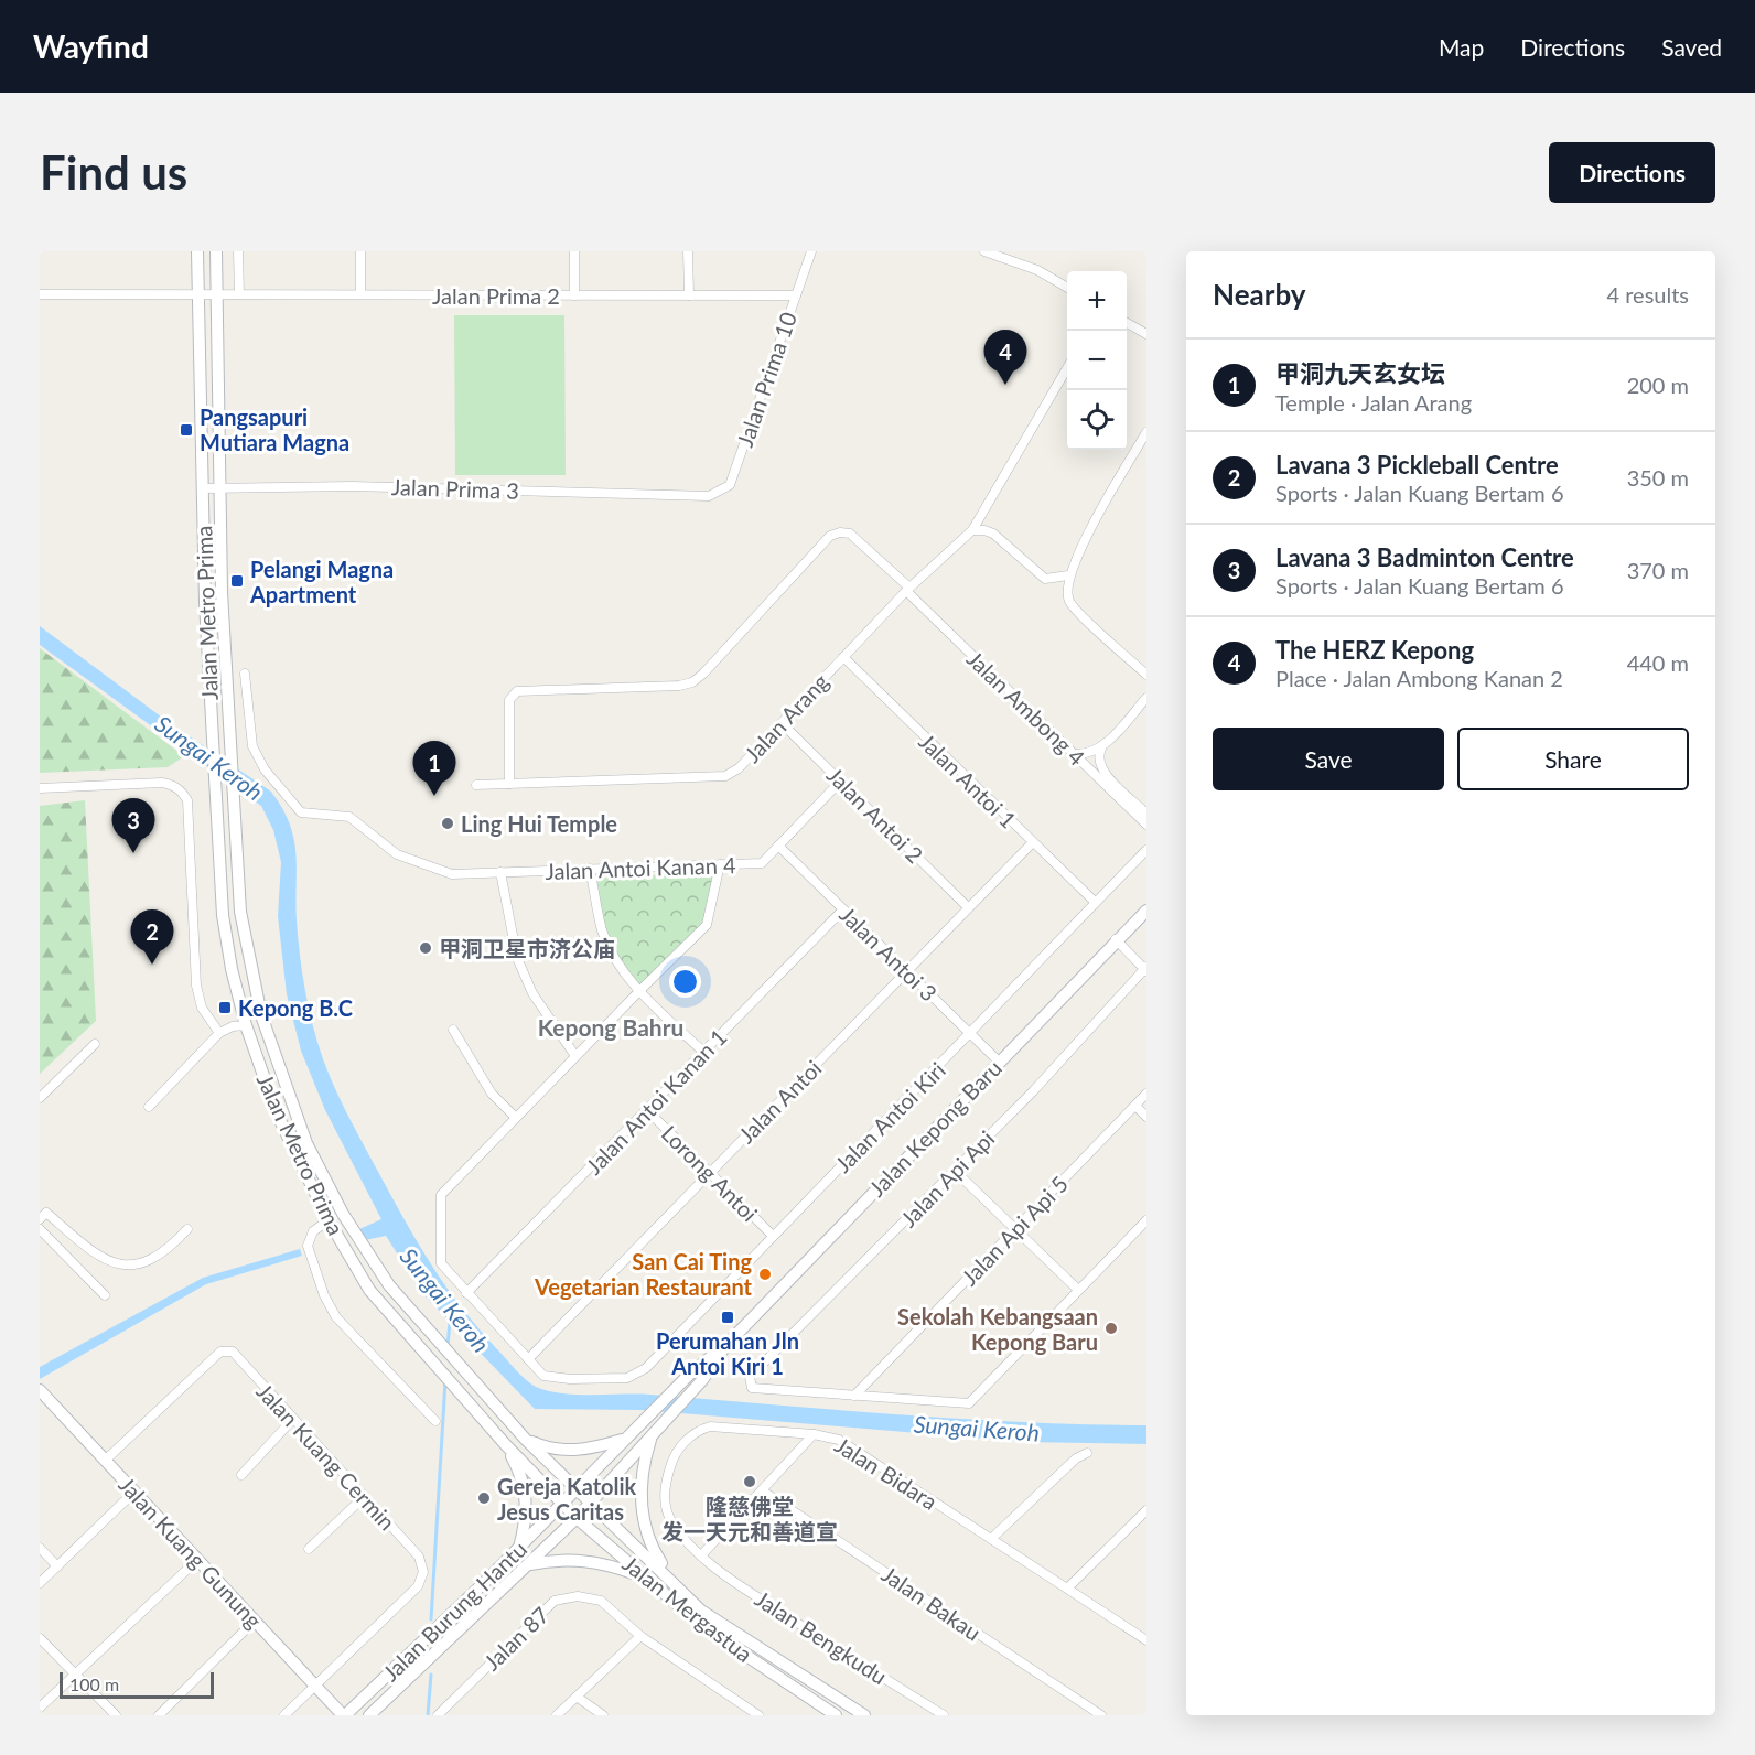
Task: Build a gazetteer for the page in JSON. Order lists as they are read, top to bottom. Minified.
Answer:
{"streets":{"main road":["Jalan Metro Prima","Jalan Kepong Baru","Jalan Kuang Gunung","Jalan Mergastua","Jalan Burung Hantu"],"street":["Jalan Prima 2","Jalan Prima 10","Jalan Prima 3","Jalan Ambong 4","Jalan Arang","Jalan Antoi 1","Jalan Antoi 2","Jalan Antoi Kanan 4","Jalan Antoi 3","Jalan Antoi Kanan 1","Jalan Antoi","Jalan Antoi Kiri","Lorong Antoi","Jalan Api Api","Jalan Api Api 5","Jalan Kuang Cermin","Jalan Bidara","Jalan Bakau","Jalan Bengkudu","Jalan 87"]},"crossings":[["Jalan Prima 2","Jalan Prima 10"],["Jalan Prima 2","Jalan Metro Prima"],["Jalan Prima 10","Jalan Prima 3"],["Jalan Prima 3","Jalan Metro Prima"],["Jalan Metro Prima","Jalan Kepong Baru"],["Jalan Metro Prima","Jalan Mergastua"],["Jalan Metro Prima","Jalan Burung Hantu"],["Jalan Ambong 4","Jalan Arang"],["Jalan Arang","Jalan Antoi 1"],["Jalan Arang","Jalan Antoi 2"],["Jalan Antoi 1","Jalan Antoi"],["Jalan Antoi 1","Jalan Antoi Kiri"],["Jalan Antoi 2","Jalan Antoi Kanan 4"],["Jalan Antoi 2","Jalan Antoi"],["Jalan Antoi Kanan 4","Jalan Antoi 3"],["Jalan Antoi 3","Jalan Antoi Kanan 1"],["Jalan Antoi 3","Jalan Antoi"],["Jalan Antoi 3","Jalan Antoi Kiri"],["Jalan Antoi 3","Jalan Kepong Baru"],["Jalan Antoi Kanan 1","Lorong Antoi"],["Jalan Antoi","Jalan Antoi Kiri"],["Jalan Antoi","Lorong Antoi"],["Jalan Antoi Kiri","Lorong Antoi"],["Jalan Kepong Baru","Jalan Mergastua"],["Jalan Kepong Baru","Jalan Burung Hantu"],["Jalan Api Api","Jalan Api Api 5"],["Jalan Kuang Cermin","Jalan Kuang Gunung"],["Jalan Bidara","Jalan Bengkudu"],["Jalan Kuang Gunung","Jalan Burung Hantu"],["Jalan Mergastua","Jalan Burung Hantu"]],"districts":["Kepong Bahru"],"water":["Sungai Keroh"],"places":{"transit":["Pangsapuri Mutiara Magna","Pelangi Magna Apartment","Kepong B.C","Perumahan Jln Antoi Kiri 1"],"other":["Ling Hui Temple","甲洞卫星市济公庙","San Cai Ting Vegetarian Restaurant","Sekolah Kebangsaan Kepong Baru","隆慈佛堂 发一天元和善道宣","Gereja Katolik Jesus Caritas"]},"scale_bar":"100 m","page":{"header":"Wayfind","nav":["Map","Directions","Saved"],"buttons":["Directions",["Save","Share"]],"title":"Find us","heading":["Nearby","4 results"],"map_buttons":["+","−"],"pins":["4","1","3","2"],"list":[{"mark":"1","name":"甲洞九天玄女坛","note":"Temple · Jalan Arang","value":"200 m"},{"mark":"2","name":"Lavana 3 Pickleball Centre","note":"Sports · Jalan Kuang Bertam 6","value":"350 m"},{"mark":"3","name":"Lavana 3 Badminton Centre","note":"Sports · Jalan Kuang Bertam 6","value":"370 m"},{"mark":"4","name":"The HERZ Kepong","note":"Place · Jalan Ambong Kanan 2","value":"440 m"}],"scale":"100 m"}}
